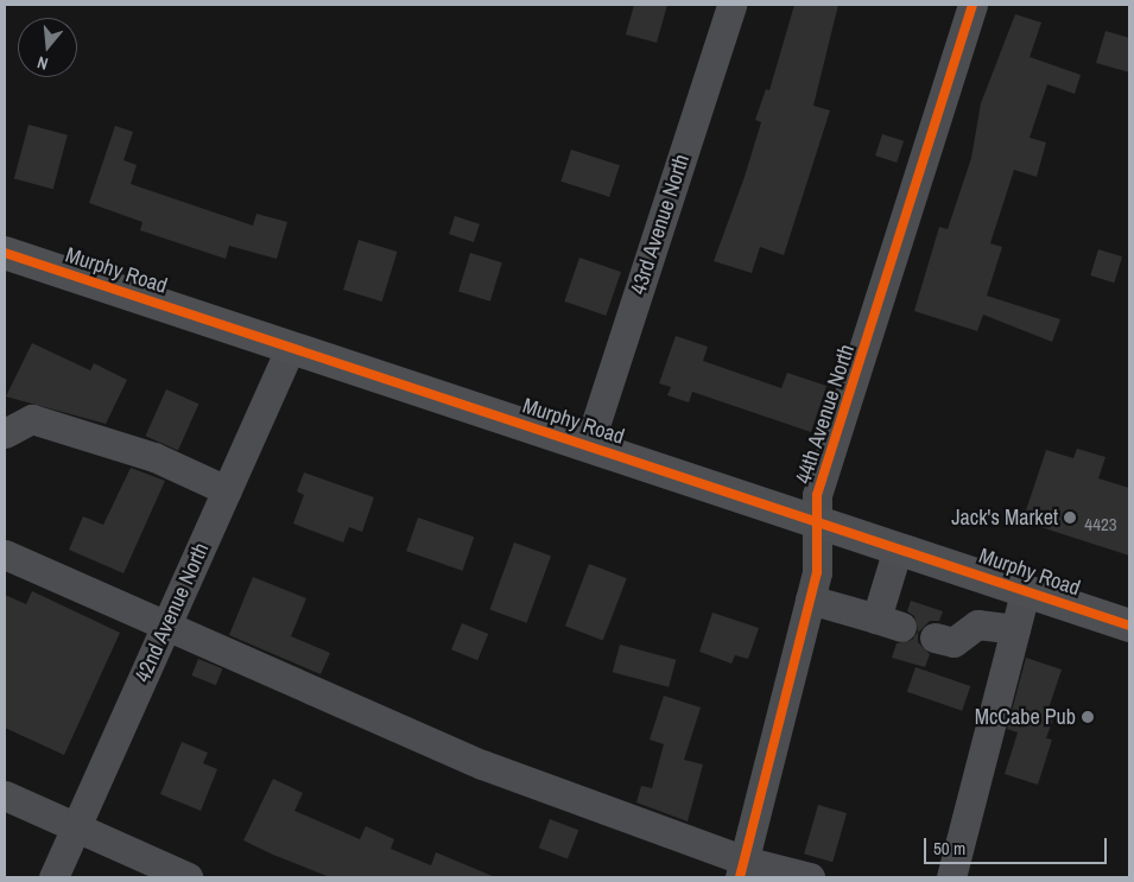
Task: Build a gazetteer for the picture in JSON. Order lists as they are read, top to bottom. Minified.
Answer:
{"streets":{"main road":["Murphy Road"],"street":["43rd Avenue North","44th Avenue North","42nd Avenue North"]},"crossings":[["43rd Avenue North","Murphy Road"],["Murphy Road","44th Avenue North"],["Murphy Road","42nd Avenue North"]],"places":["Jack's Market","McCabe Pub"],"house_numbers":["4423"],"scale_bar":"50 m","north":"bottom"}
